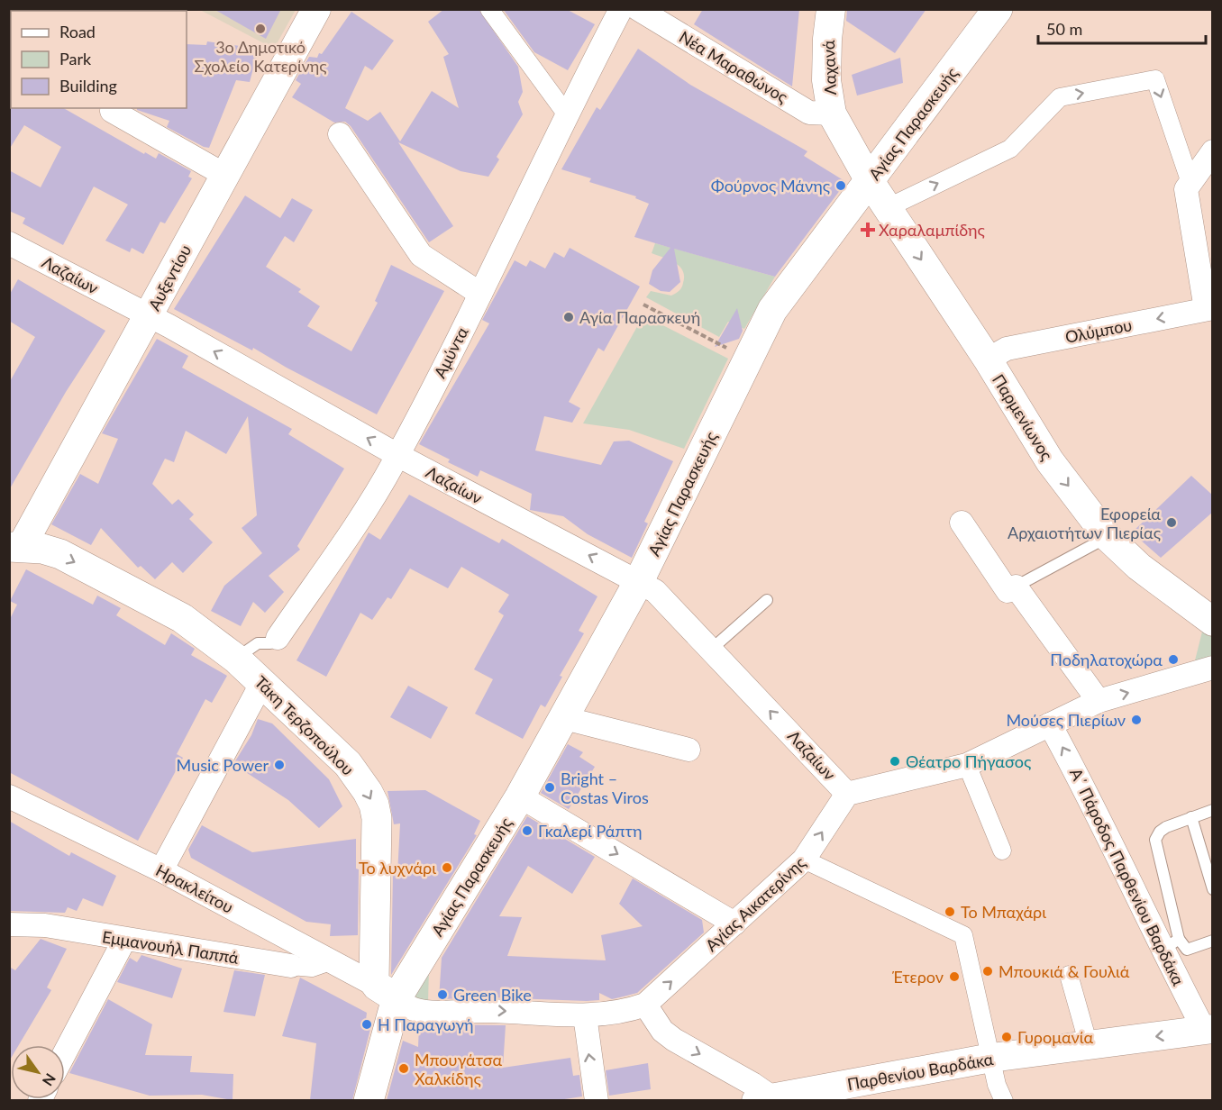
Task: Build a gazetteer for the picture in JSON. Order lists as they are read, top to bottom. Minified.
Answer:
{"streets":{"main road":["Αγίας Παρασκευής","Τάκη Τερζοπούλου"],"street":["Νέα Μαραθώνος","Λαχανά","Λαζαίων","Αυξεντίου","Ολύμπου","Αμύντα","Παρμενίωνος","Α΄ Πάροδος Παρθενίου Βαρδάκα","Ηρακλείτου","Αγίας Αικατερίνης","Εμμανουήλ Παππά","Παρθενίου Βαρδάκα"]},"crossings":[["Νέα Μαραθώνος","Λαχανά"],["Λαχανά","Αγίας Παρασκευής"],["Λαχανά","Παρμενίωνος"],["Αγίας Παρασκευής","Λαζαίων"],["Αγίας Παρασκευής","Παρμενίωνος"],["Αγίας Παρασκευής","Τάκη Τερζοπούλου"],["Αγίας Παρασκευής","Ηρακλείτου"],["Αγίας Παρασκευής","Αγίας Αικατερίνης"],["Λαζαίων","Αυξεντίου"],["Λαζαίων","Αμύντα"],["Λαζαίων","Αγίας Αικατερίνης"],["Αυξεντίου","Τάκη Τερζοπούλου"],["Ολύμπου","Παρμενίωνος"],["Αμύντα","Τάκη Τερζοπούλου"],["Τάκη Τερζοπούλου","Ηρακλείτου"],["Τάκη Τερζοπούλου","Αγίας Αικατερίνης"],["Α΄ Πάροδος Παρθενίου Βαρδάκα","Παρθενίου Βαρδάκα"],["Ηρακλείτου","Αγίας Αικατερίνης"],["Ηρακλείτου","Εμμανουήλ Παππά"]],"one_way":["Ολύμπου","Παρμενίωνος","Τάκη Τερζοπούλου","Αγίας Αικατερίνης"],"places":{"other":["3ο Δημοτικό Σχολείο Κατερίνης","Φούρνος Μάνης","Αγία Παρασκευή","Εφορεία Αρχαιοτήτων Πιερίας","Ποδηλατοχώρα","Μούσες Πιερίων","Θέατρο Πήγασος","Music Power","Bright – Costas Viros","Γκαλερί Ράπτη","Το λυχνάρι","Το Μπαχάρι","Μπουκιά & Γουλιά","Έτερον","Green Bike","Η Παραγωγή","Γυρομανία","Μπουγάτσα Χαλκίδης"],"health":["Χαραλαμπίδης"]},"legend":["Road","Park","Building"],"scale_bar":"50 m","north":"bottom right"}
